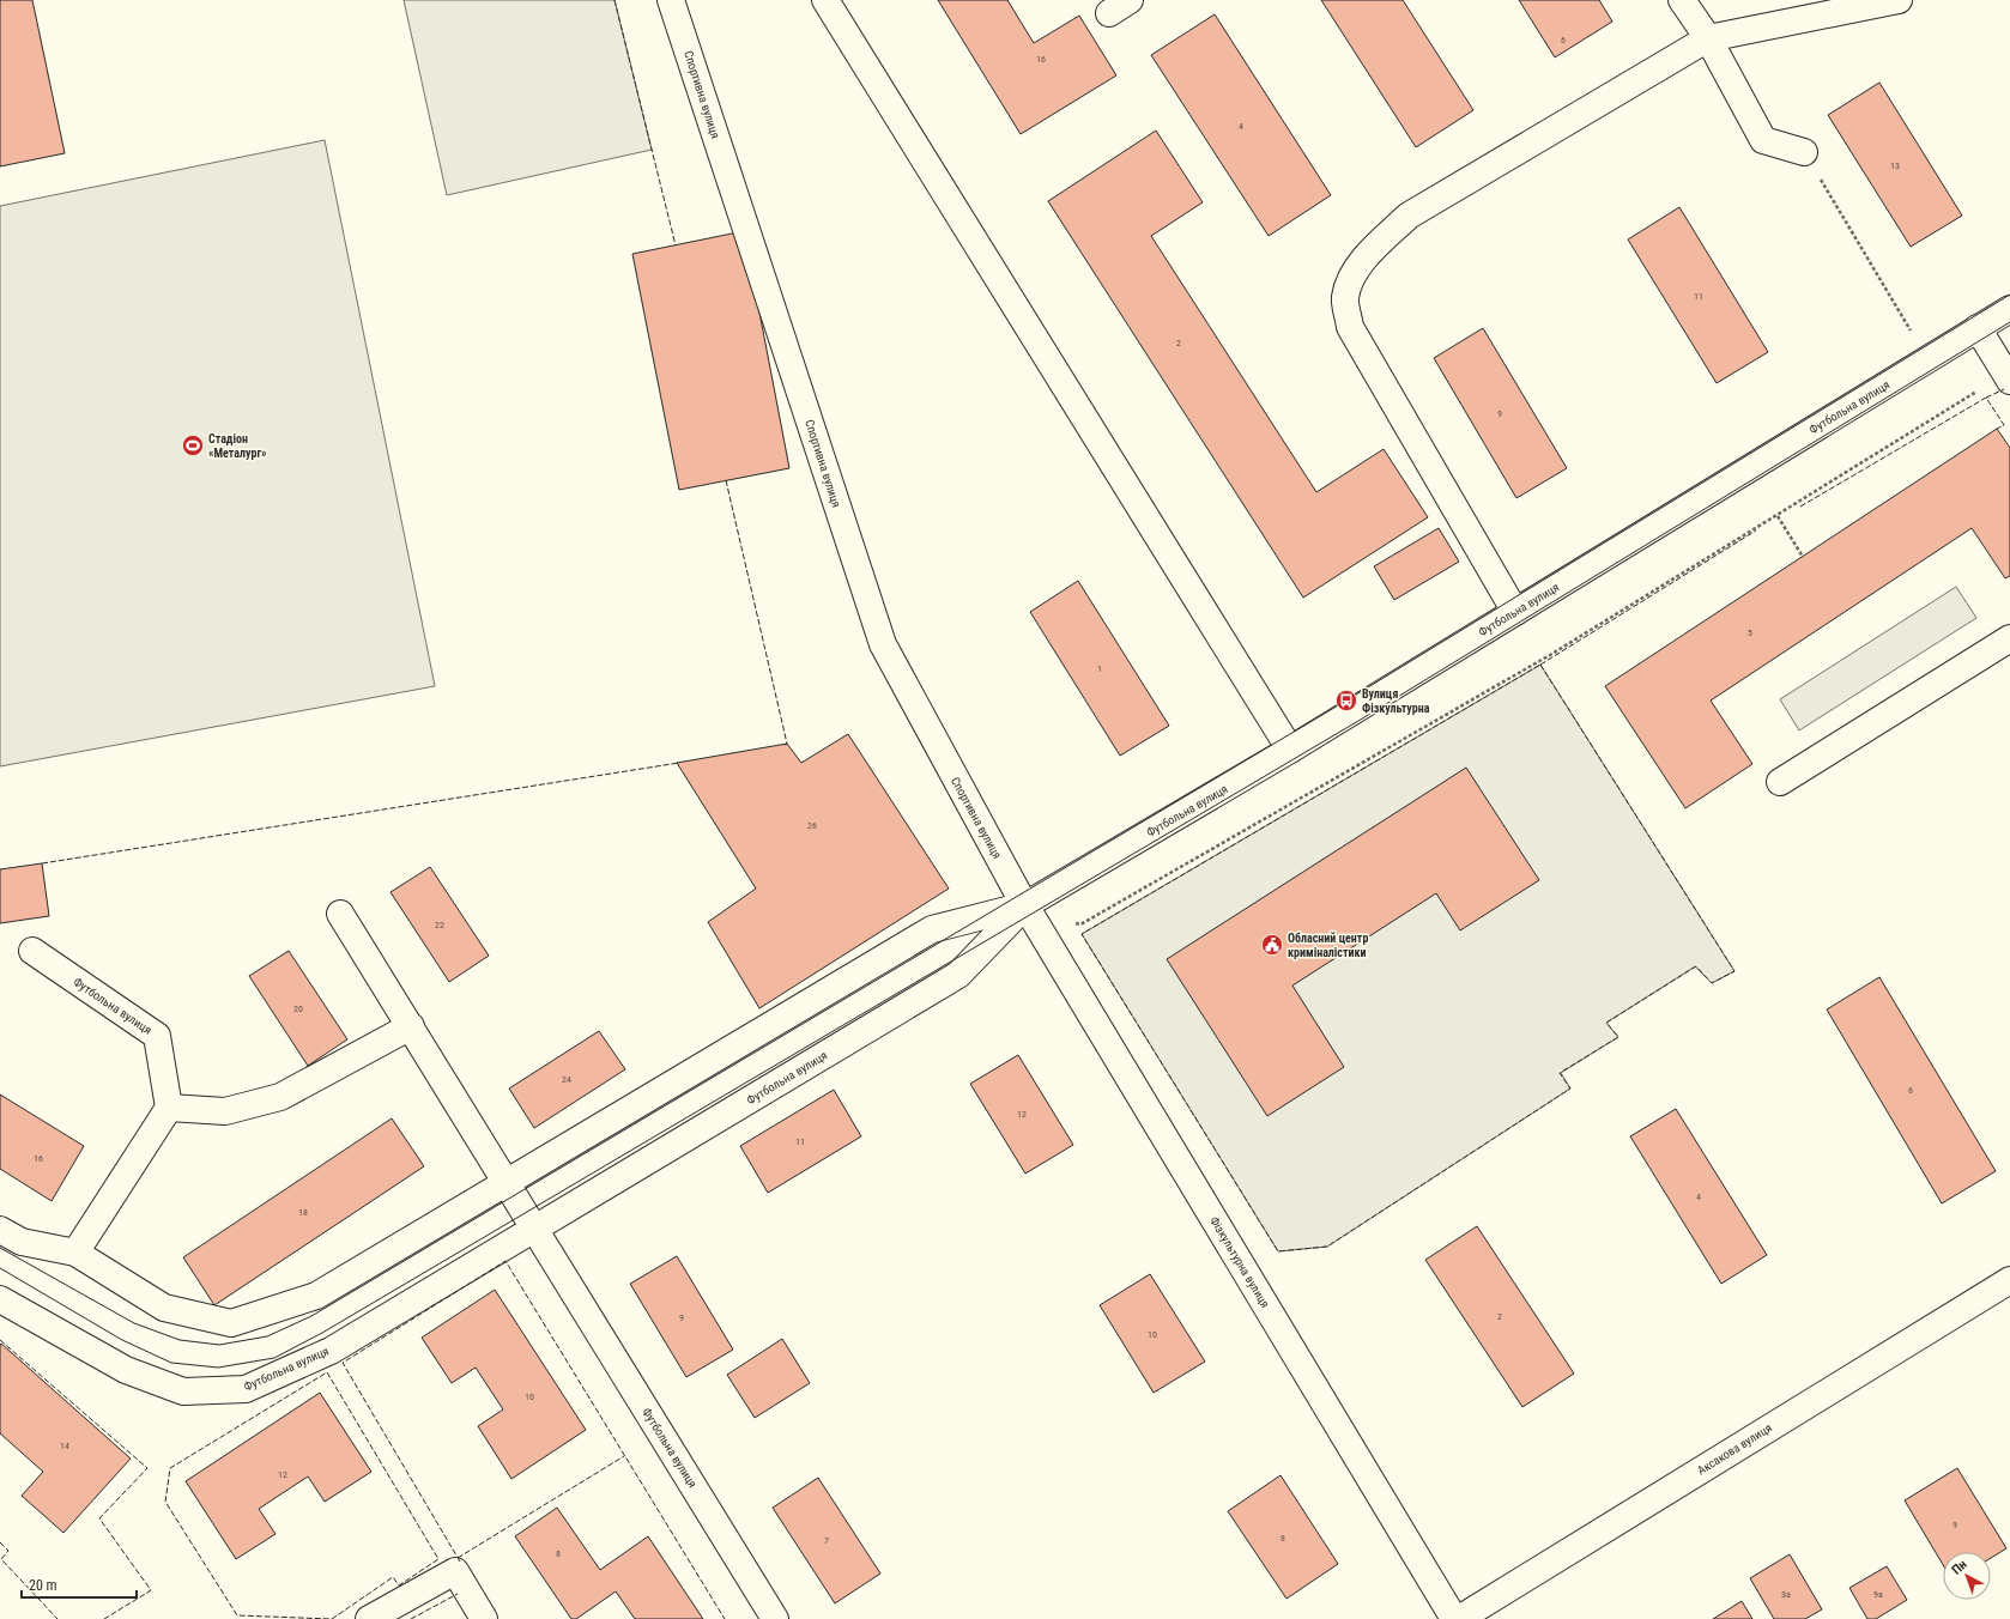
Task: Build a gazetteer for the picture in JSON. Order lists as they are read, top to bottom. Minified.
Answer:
{"streets":{"street":["Спортивна вулиця","Футбольна вулиця","Фізкультурна вулиця","Аксакова вулиця"]},"crossings":[["Спортивна вулиця","Футбольна вулиця"],["Спортивна вулиця","Фізкультурна вулиця"],["Футбольна вулиця","Фізкультурна вулиця"]],"places":{"sports":["Стадіон «Металург»"],"bus stop":["Вулиця Фізкультурна"],"public building":["Обласний центр криміналістики"]},"house_numbers":["6","16","4","13","11","2","9","5","1","26","22","20","24","6","12","11","16","4","18","2","9","10","10","14","12","9","8","7","8","3а","9а"],"scale_bar":"20 m","north":"top left"}
